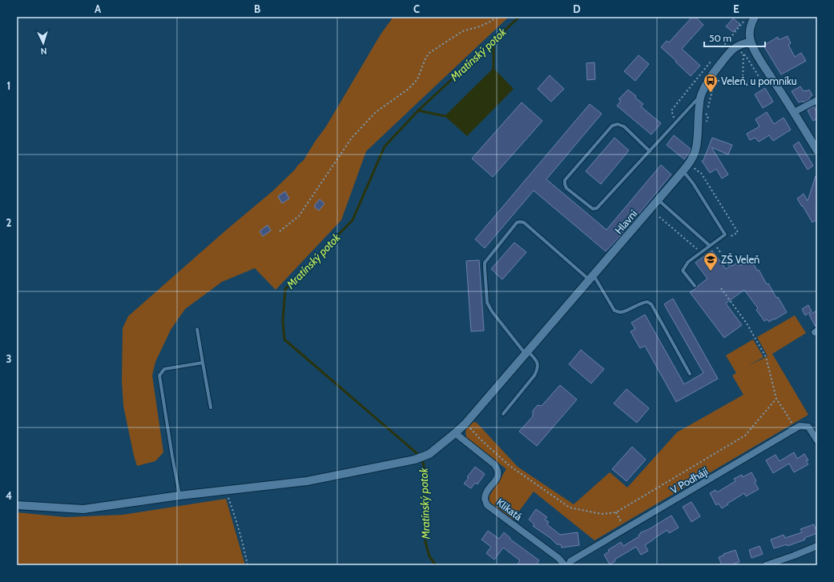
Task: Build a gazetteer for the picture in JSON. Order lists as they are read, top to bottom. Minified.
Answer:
{"streets":{"street":["Hlavní","V Podhájí","Klikatá"]},"crossings":[["Hlavní","Klikatá"]],"water":["Mratínský potok"],"places":{"bus stop":["Veleň, u pomníku"],"school or university":["ZŠ Veleň"]},"scale_bar":"50 m","north":"bottom","grid":{"columns":["A","B","C","D","E"],"rows":["1","2","3","4"]}}
